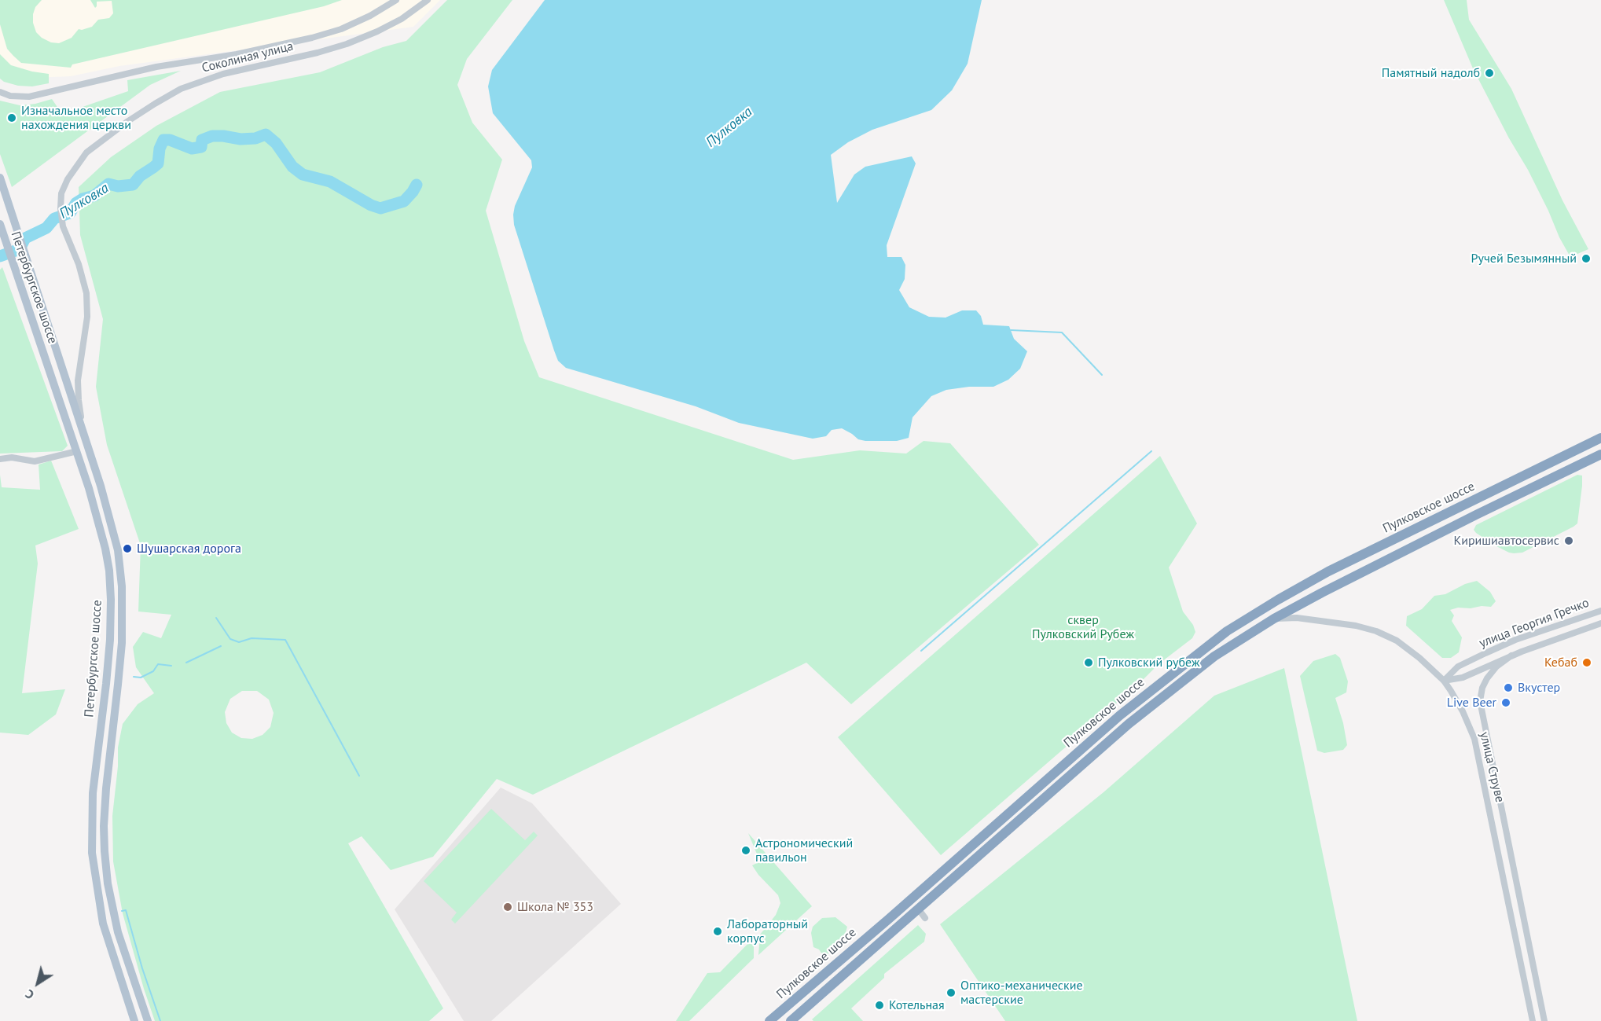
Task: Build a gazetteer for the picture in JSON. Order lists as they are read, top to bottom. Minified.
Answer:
{"streets":{"highway":["Пулковское шоссе"],"main road":["Петербургское шоссе"],"street":["Соколиная улица","улица Георгия Гречко","улица Струве"]},"crossings":[["Соколиная улица","Петербургское шоссе"],["Пулковское шоссе","улица Струве"],["улица Георгия Гречко","улица Струве"]],"water":["Пулковка"],"parks":["сквер Пулковский Рубеж"],"places":["Памятный надолб","Изначальное место нахождения церкви","Ручей Безымянный","Киришиавтосервис","Шушарская дорога","Пулковский рубеж","Кебаб","Вкустер","Live Beer","Астрономический павильон","Школа № 353","Лабораторный корпус","Оптико-механические мастерские","Котельная"],"north":"bottom left"}
